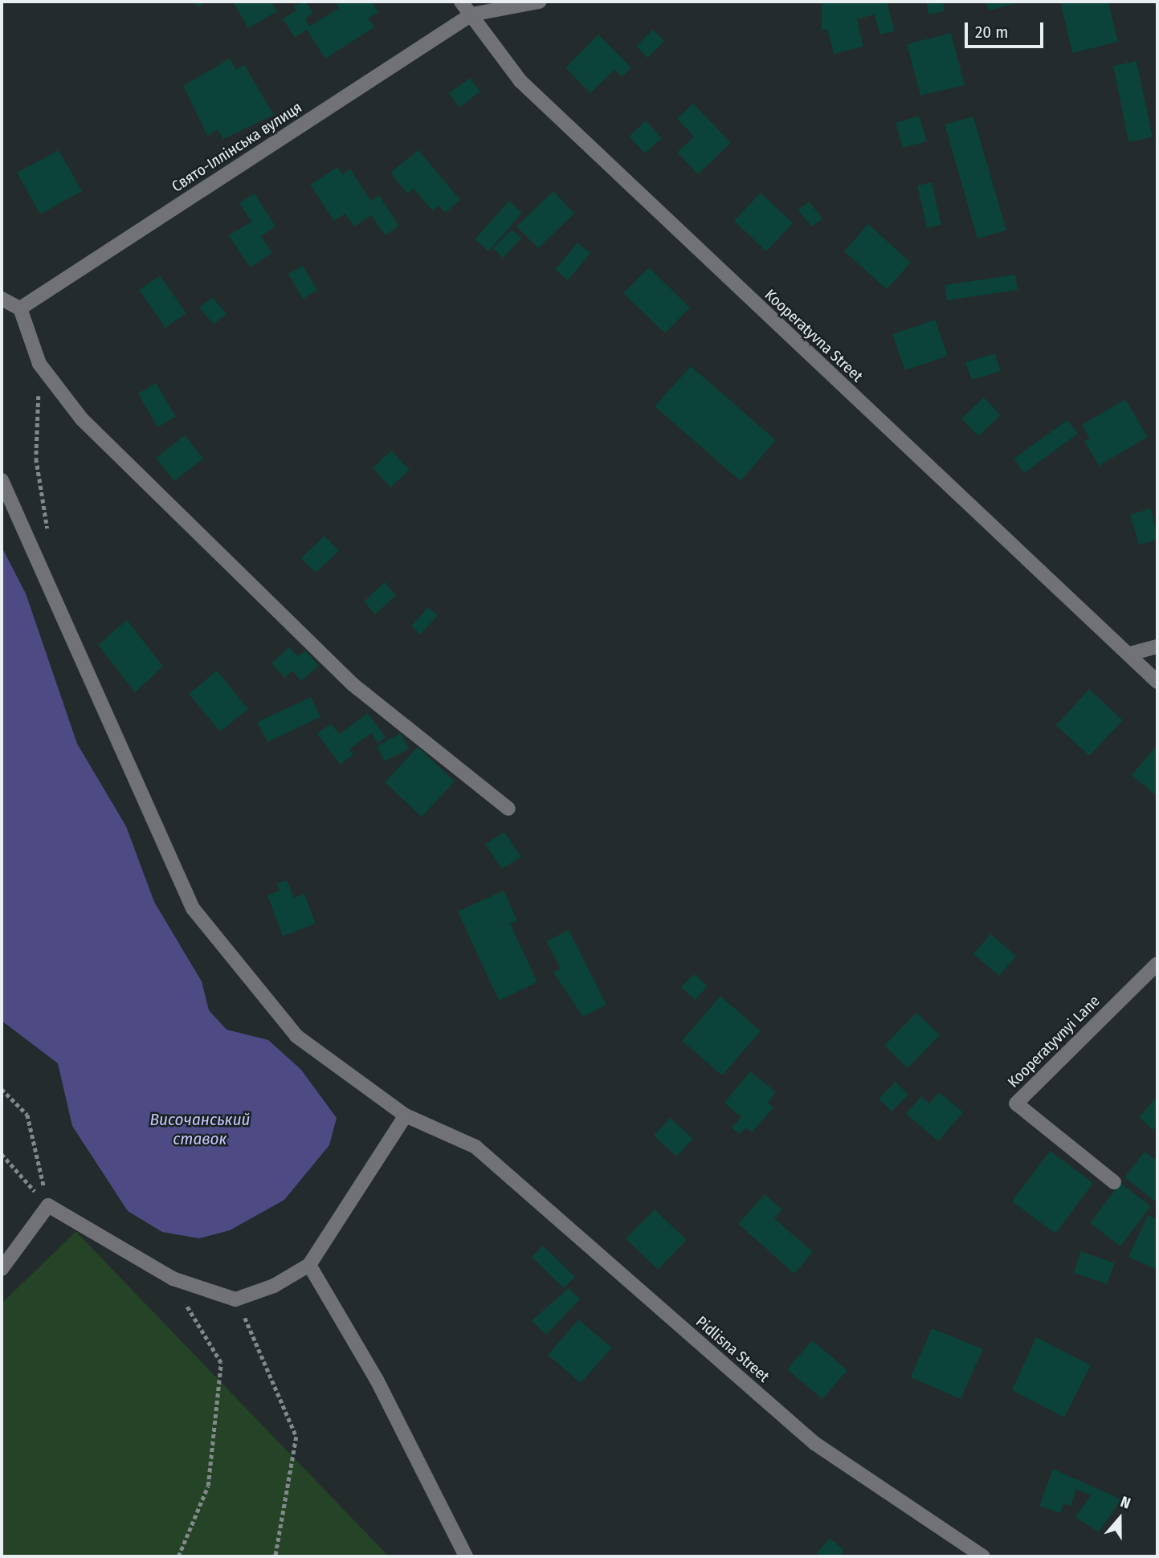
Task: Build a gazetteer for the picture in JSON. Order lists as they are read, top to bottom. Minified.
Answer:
{"streets":{"street":["Свято-Іллінська вулиця","Kooperatyvna Street","Kooperatyvnyi Lane","Pidlisna Street"]},"crossings":[["Свято-Іллінська вулиця","Kooperatyvna Street"]],"water":["Височанський ставок"],"scale_bar":"20 m","north":"top"}
